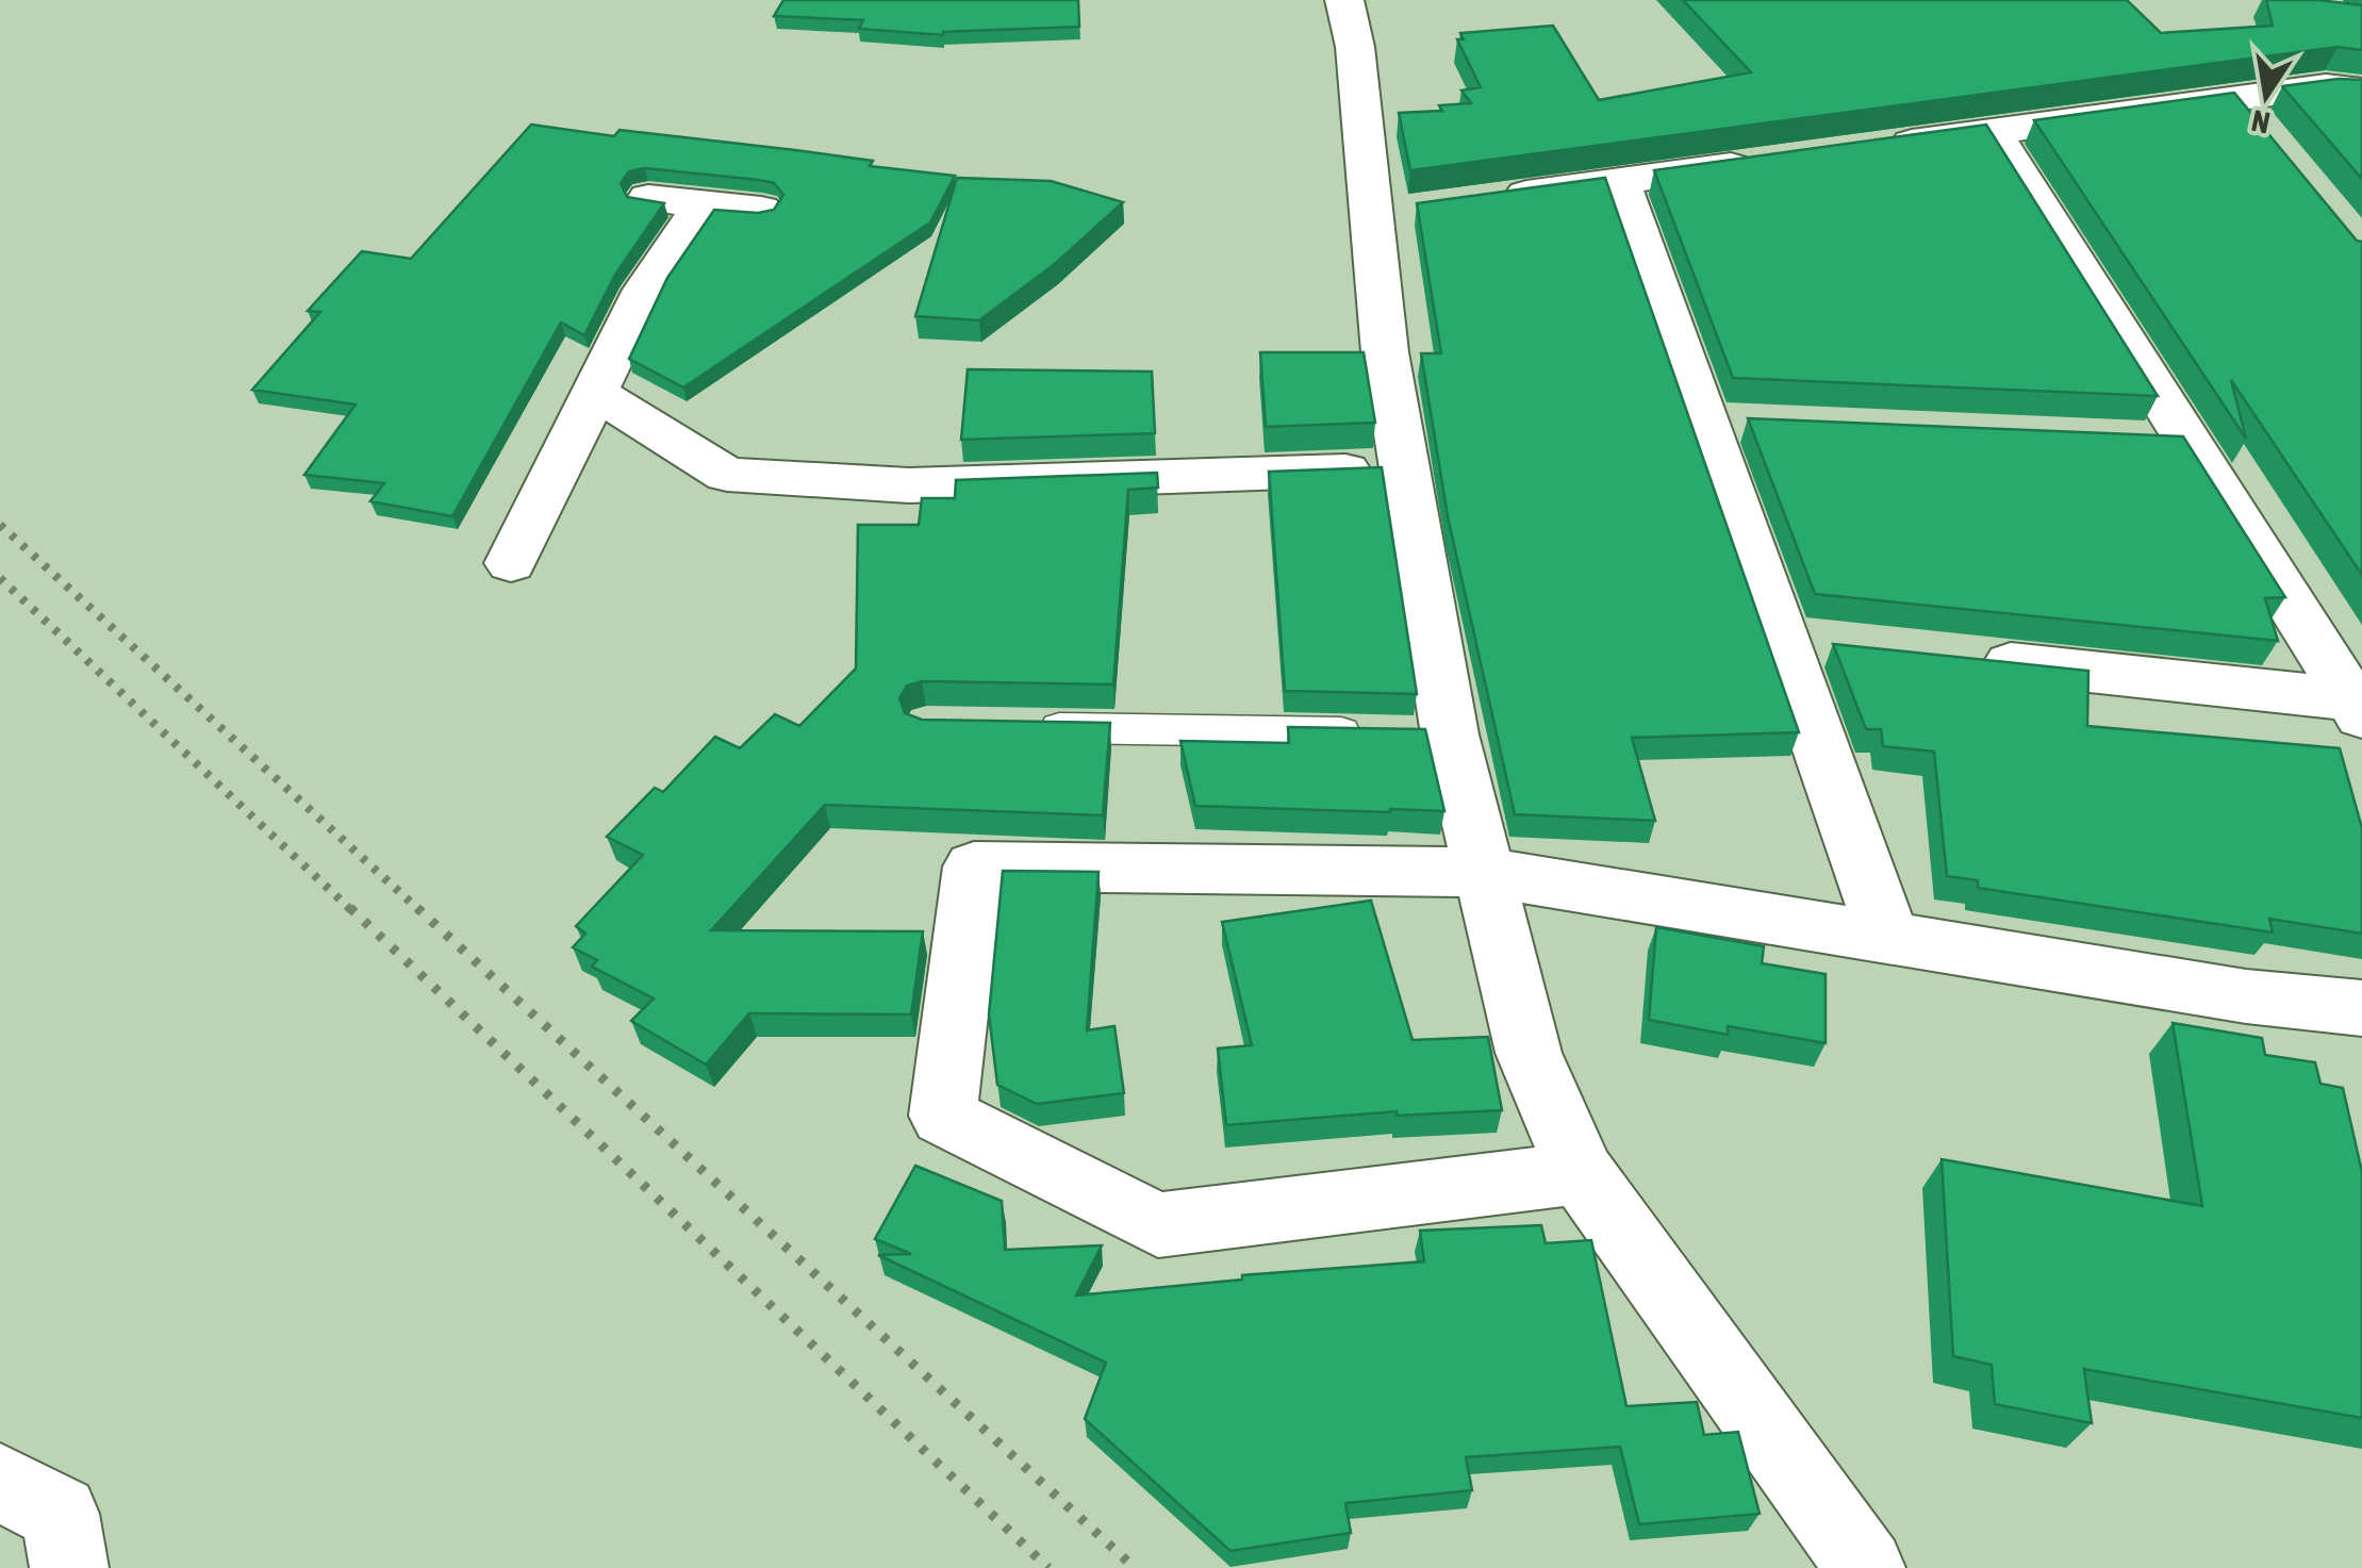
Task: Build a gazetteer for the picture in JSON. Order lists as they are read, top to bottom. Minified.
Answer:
{"north":"bottom"}
